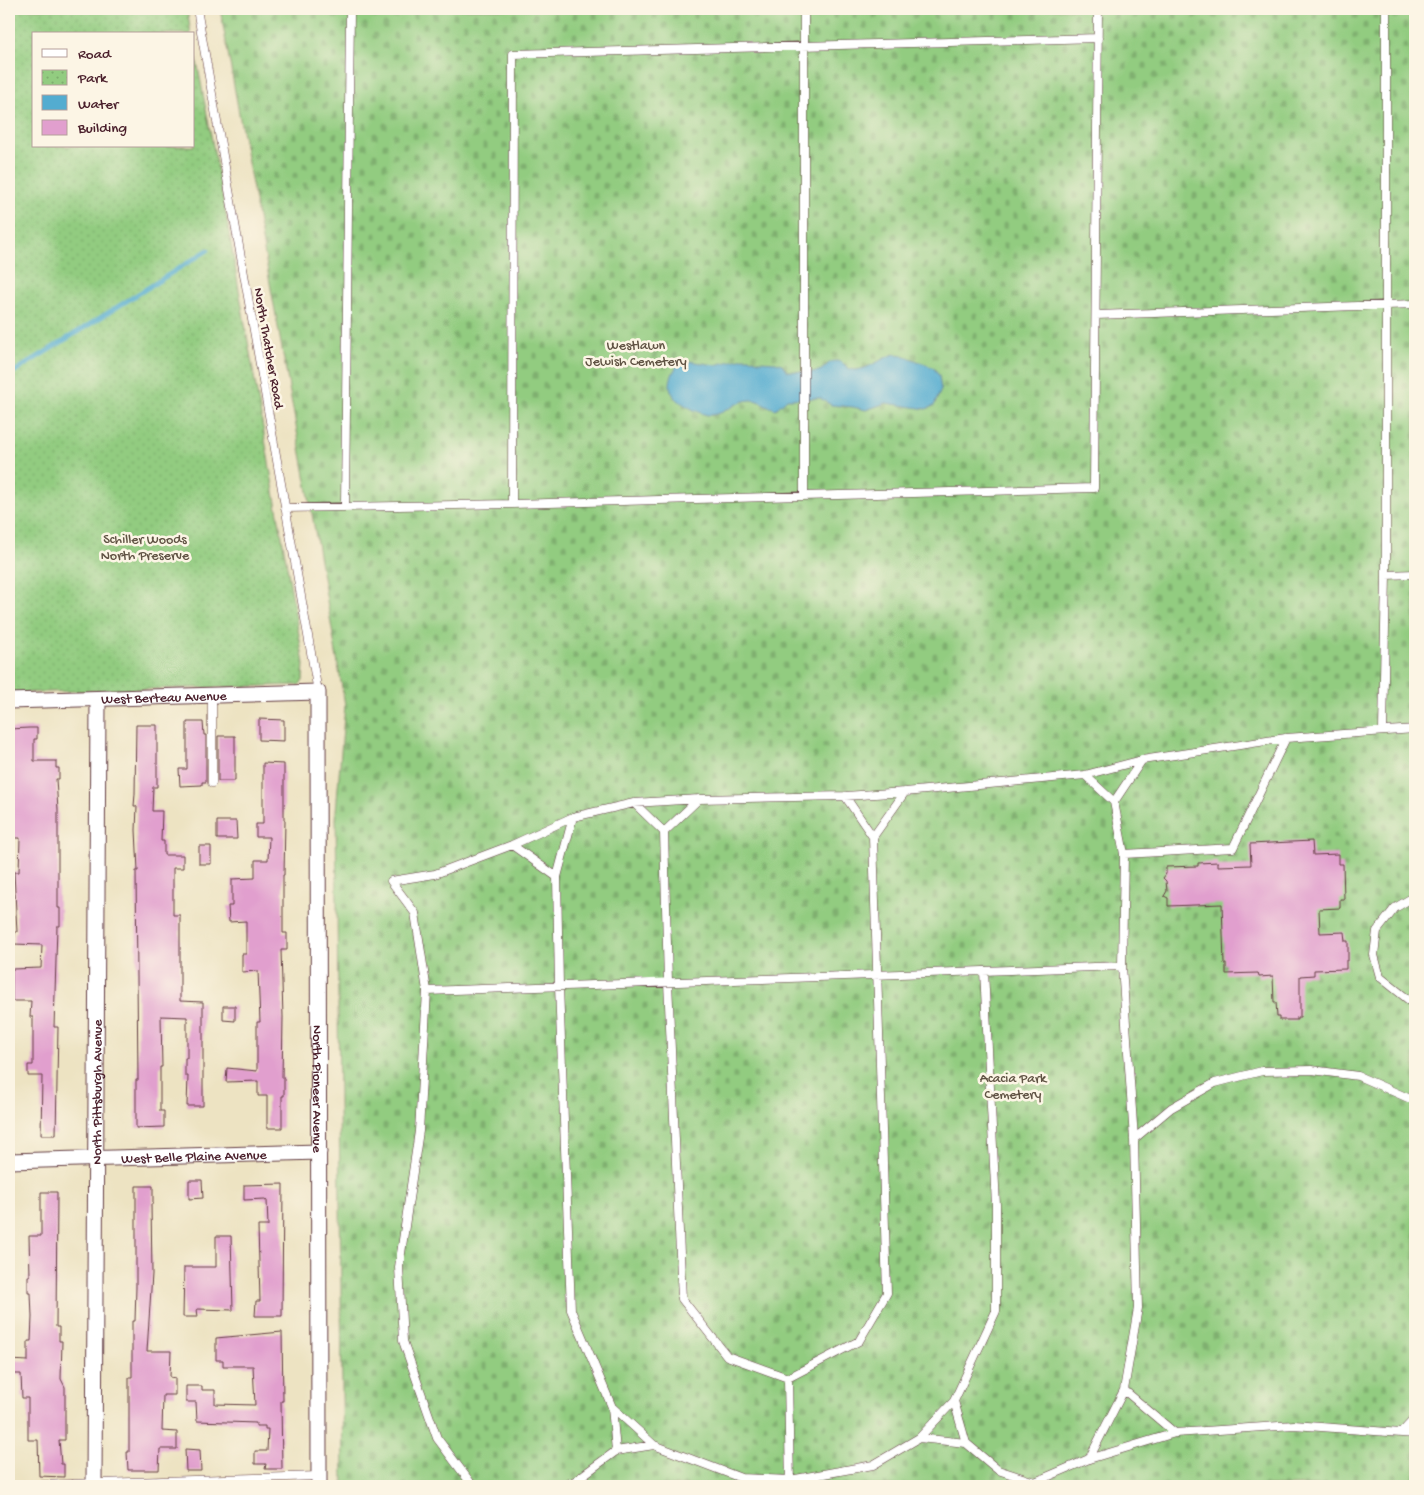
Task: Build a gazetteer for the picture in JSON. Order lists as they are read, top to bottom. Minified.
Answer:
{"streets":{"street":["West Berteau Avenue","North Pioneer Avenue","North Pittsburgh Avenue","West Belle Plaine Avenue"],"lane":["North Thatcher Road"]},"crossings":[["North Thatcher Road","West Berteau Avenue"],["North Thatcher Road","North Pioneer Avenue"],["West Berteau Avenue","North Pioneer Avenue"],["West Berteau Avenue","North Pittsburgh Avenue"],["North Pioneer Avenue","West Belle Plaine Avenue"],["North Pittsburgh Avenue","West Belle Plaine Avenue"]],"parks":["Westlawn Jewish Cemetery","Schiller Woods North Preserve","Acacia Park Cemetery"],"legend":["Road","Park","Water","Building"]}
